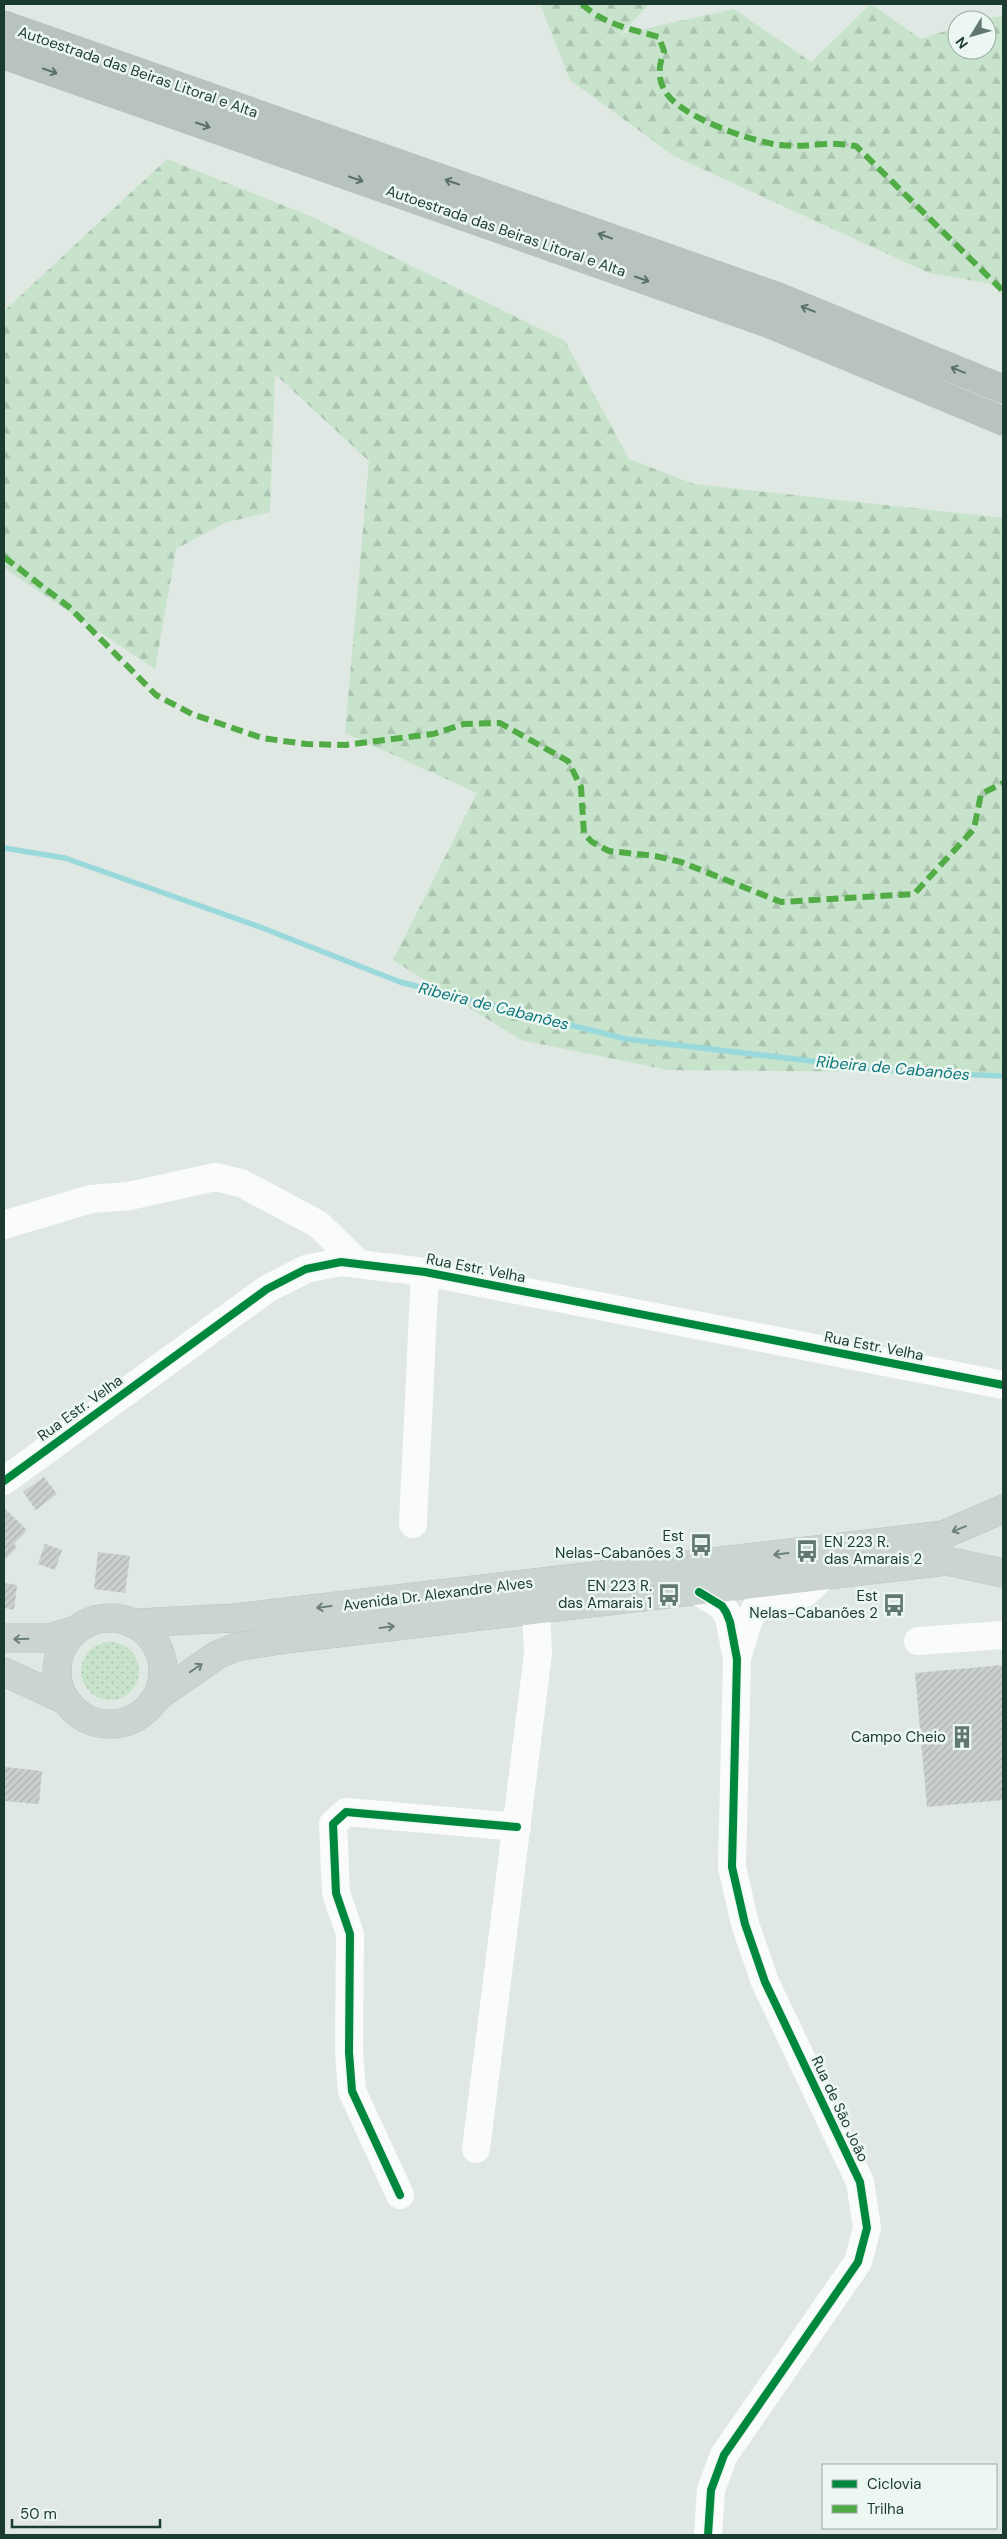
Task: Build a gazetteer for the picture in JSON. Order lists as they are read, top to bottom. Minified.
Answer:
{"streets":{"highway":["Autoestrada das Beiras Litoral e Alta"],"main road":["Avenida Dr. Alexandre Alves"],"street":["Rua Estr. Velha","Rua de São João"]},"water":["Ribeira de Cabanões"],"places":{"bus stop":["Est Nelas-Cabanões 3","EN 223 R. das Amarais 2","EN 223 R. das Amarais 1","Est Nelas-Cabanões 2"],"building":["Campo Cheio"]},"legend":["Ciclovia","Trilha"],"scale_bar":"50 m","north":"bottom left"}
